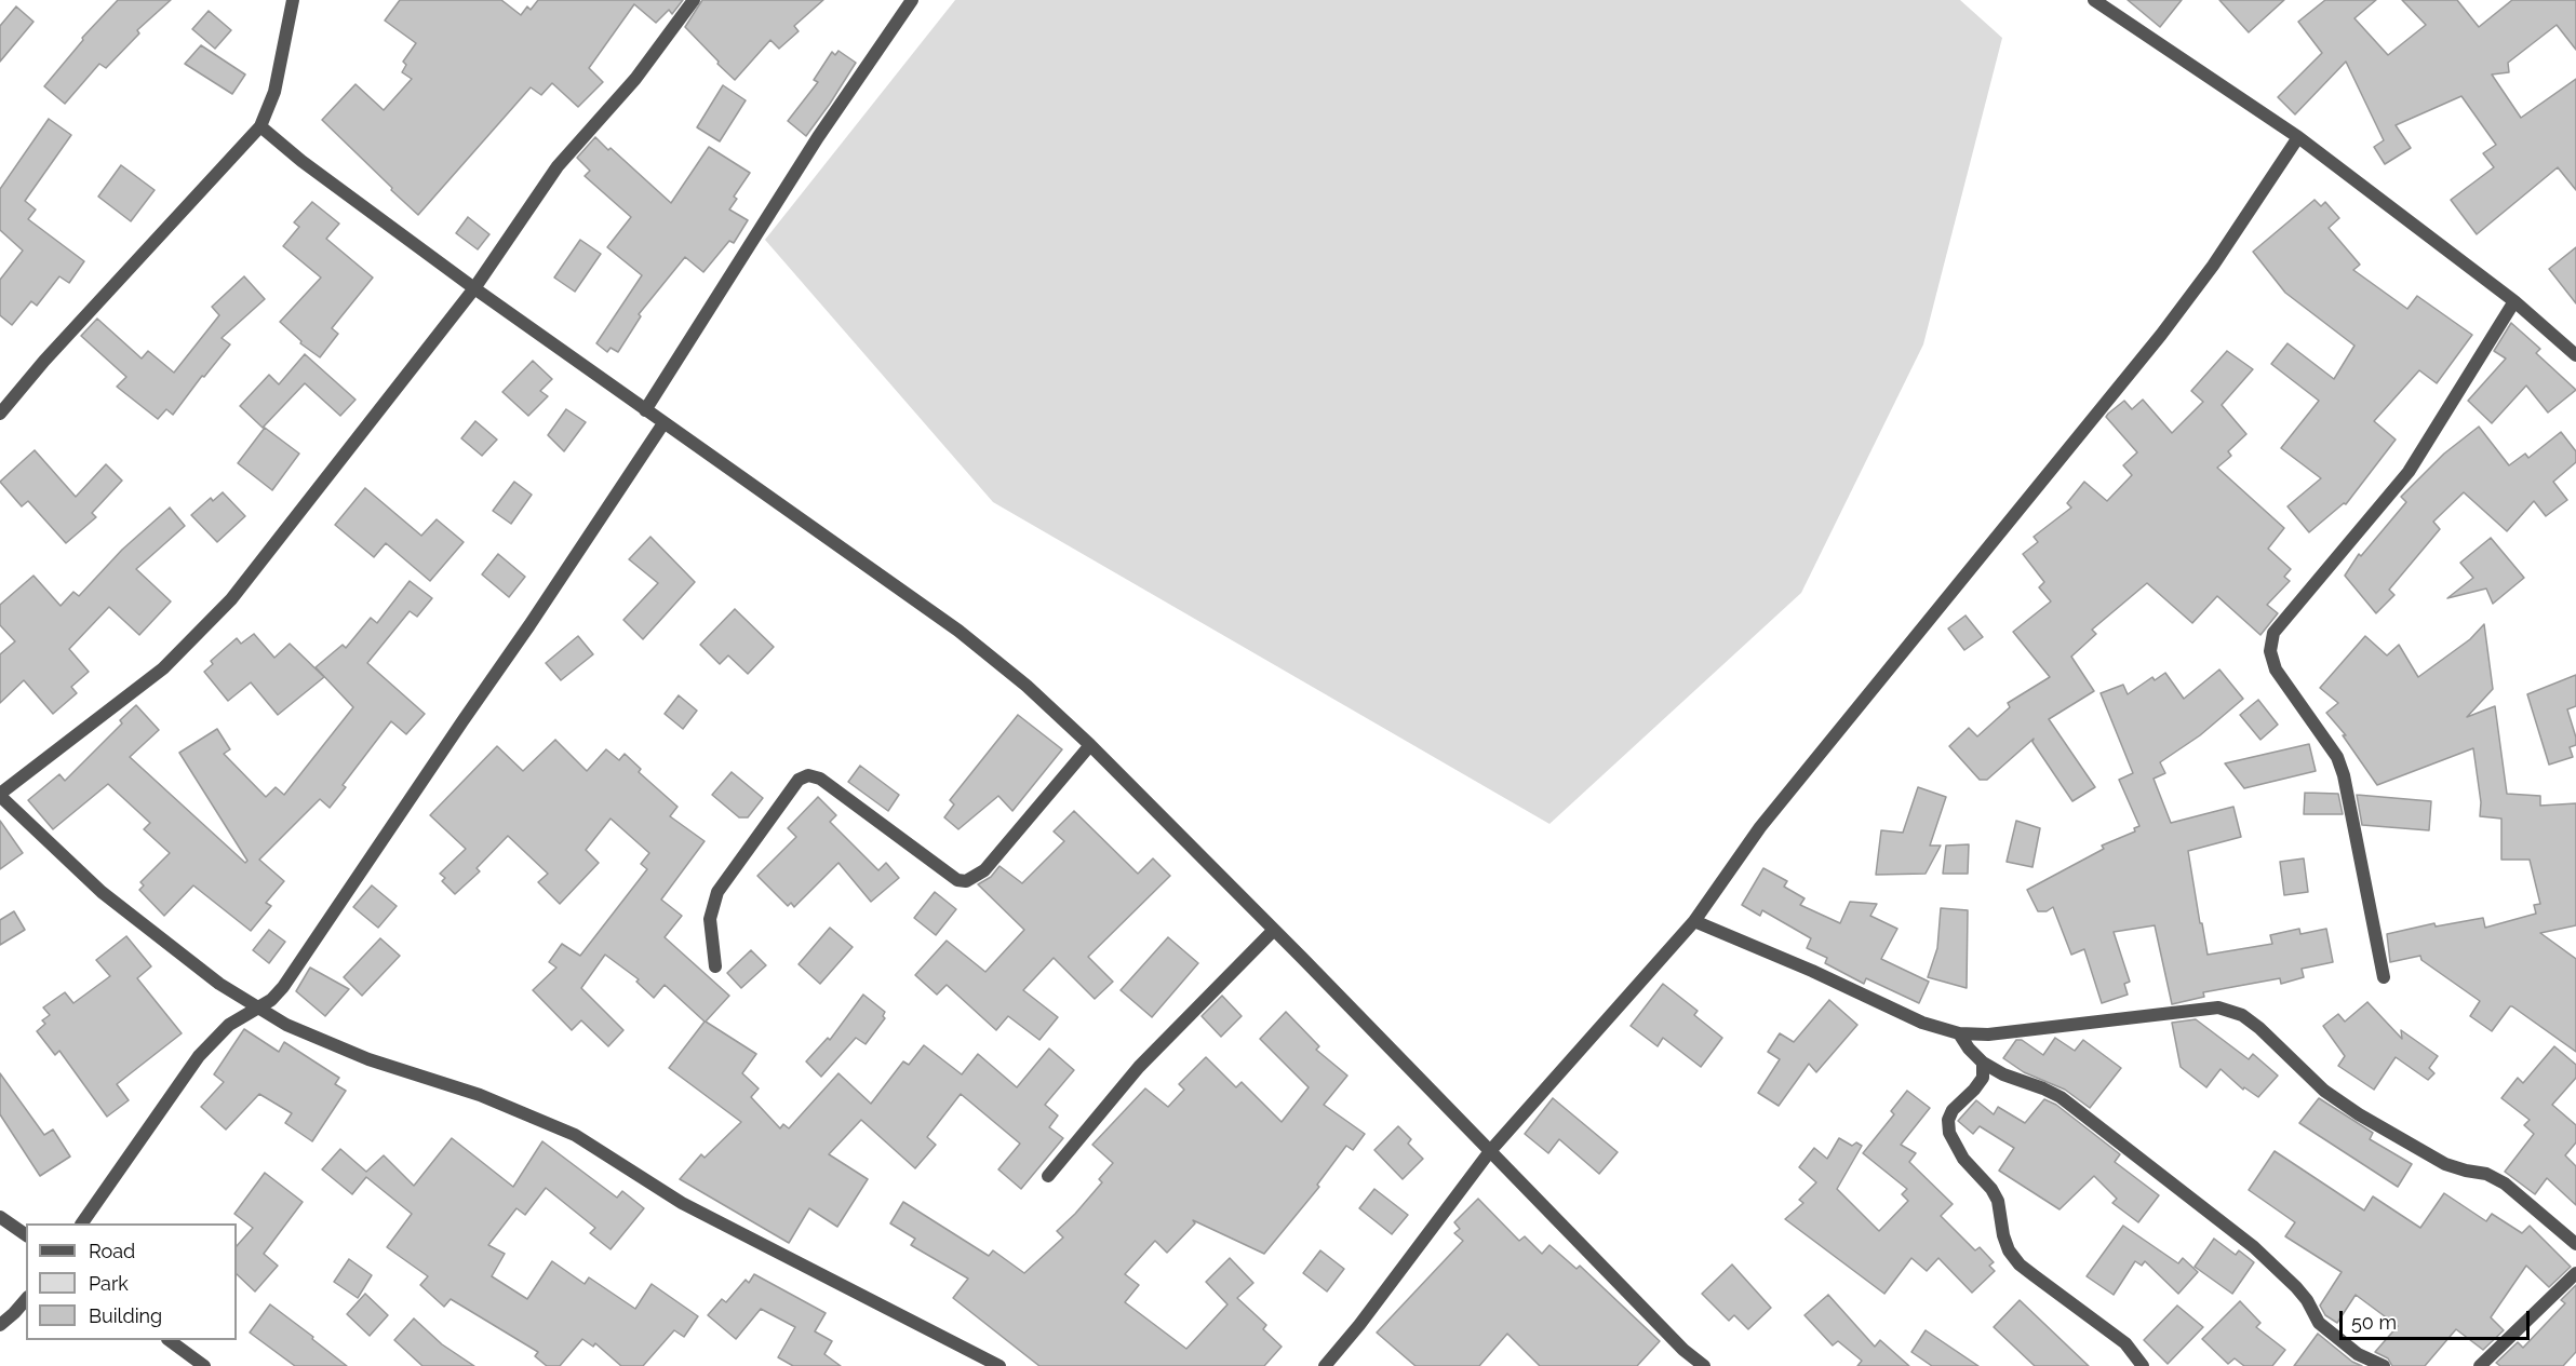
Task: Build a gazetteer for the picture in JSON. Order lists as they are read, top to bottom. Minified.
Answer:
{"legend":["Road","Park","Building"],"scale_bar":"50 m"}
